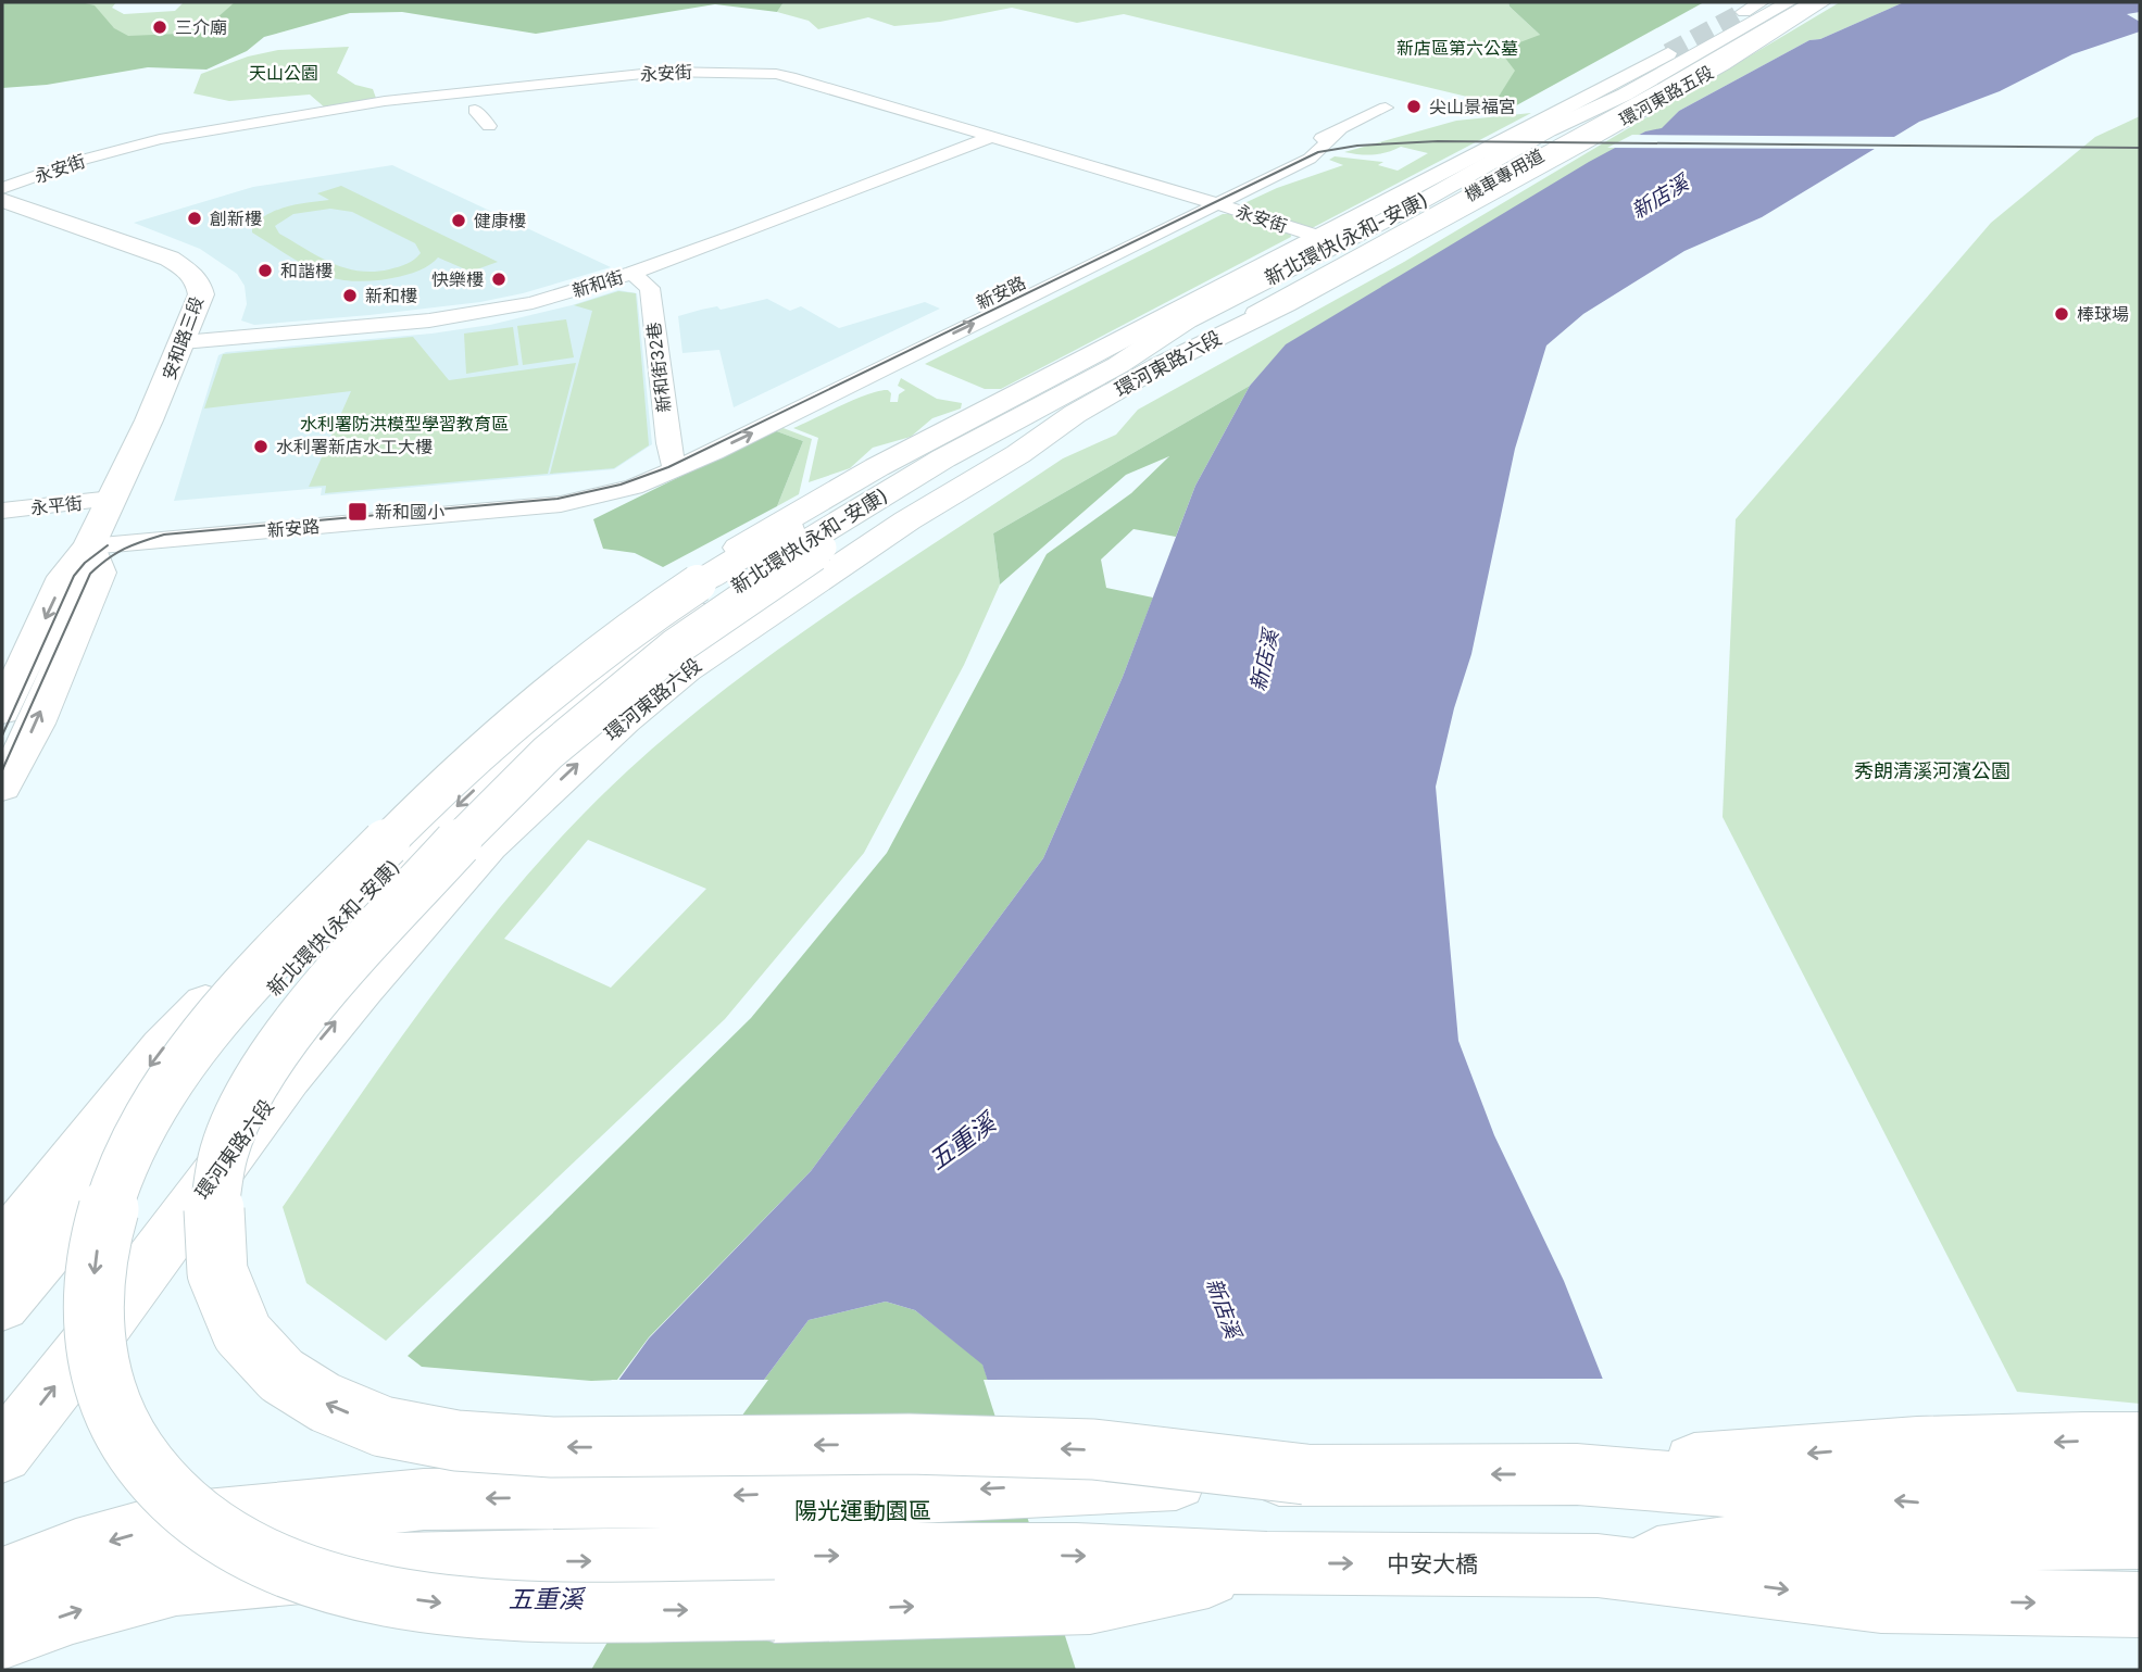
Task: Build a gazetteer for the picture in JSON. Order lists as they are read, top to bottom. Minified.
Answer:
{"streets":{"main road":["環河東路五段","新北環快(永和-安康)","安和路三段","環河東路六段","中安大橋"],"street":["永安街","機車專用道","新和街","新安路","新和街32巷","永平街"]},"crossings":[["永安街","新和街"],["永安街","新安路"],["環河東路五段","機車專用道"],["環河東路五段","新北環快(永和-安康)"],["環河東路五段","環河東路六段"],["機車專用道","新北環快(永和-安康)"],["機車專用道","環河東路六段"],["新北環快(永和-安康)","環河東路六段"],["新和街","安和路三段"],["新和街","新和街32巷"],["新安路","安和路三段"],["新安路","新和街32巷"],["安和路三段","永平街"]],"water":["新店溪","五重溪"],"parks":["新店區第六公墓","天山公園","水利署防洪模型學習教育區","秀朗清溪河濱公園","陽光運動園區"],"places":{"other":["三介廟","尖山景福宮","創新樓","健康樓","和諧樓","快樂樓","新和樓","棒球場","水利署新店水工大樓"],"transit":["新和國小"]}}
